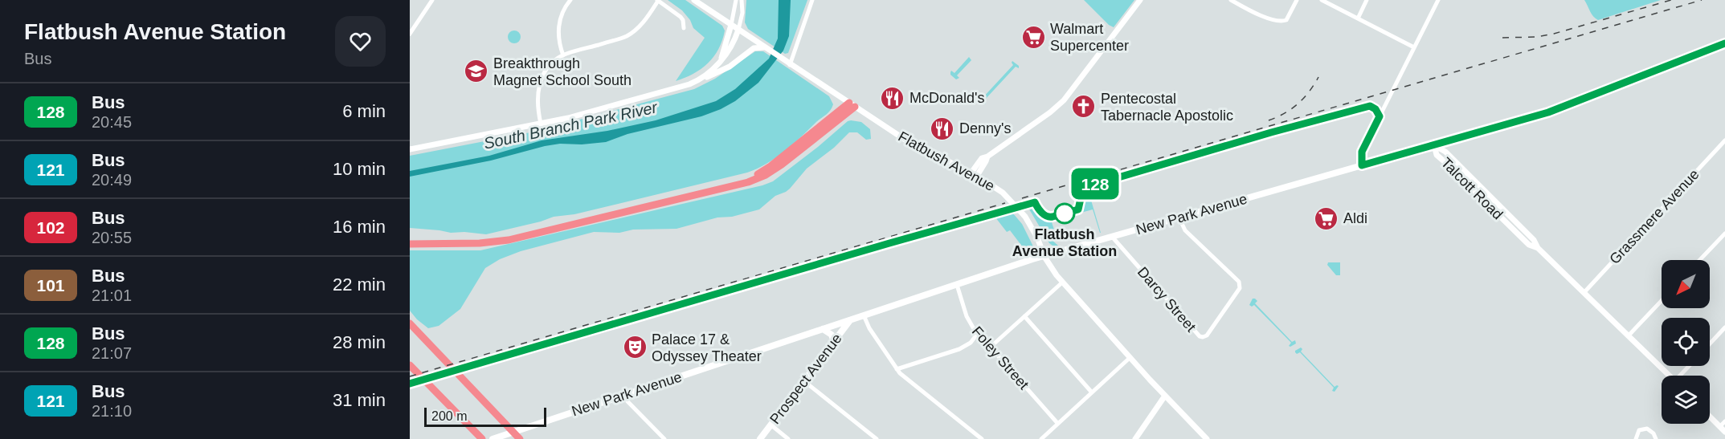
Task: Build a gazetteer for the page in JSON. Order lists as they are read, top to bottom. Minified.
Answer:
{"streets":{"main road":["New Park Avenue","Prospect Avenue"],"street":["Flatbush Avenue","Talcott Road","Grassmere Avenue","Darcy Street","Foley Street"]},"crossings":[["Flatbush Avenue","New Park Avenue"],["Talcott Road","New Park Avenue"],["Talcott Road","Grassmere Avenue"],["New Park Avenue","Darcy Street"],["New Park Avenue","Foley Street"],["New Park Avenue","Prospect Avenue"]],"water":["South Branch Park River"],"places":{"supermarket":["Walmart Supercenter","Aldi"],"school or university":["Breakthrough Magnet School South"],"restaurant":["McDonald's","Denny's"],"church":["Pentecostal Tabernacle Apostolic"],"other":["Flatbush Avenue Station"],"theatre":["Palace 17 & Odyssey Theater"]},"lines":["bus line 128"],"scale_bar":"200 m","north":"bottom left","page":{"heading":["Flatbush Avenue Station","Bus"],"on_map":"128","list":[{"mark":"128","name":"Bus","note":"20:45","value":"6 min"},{"mark":"121","name":"Bus","note":"20:49","value":"10 min"},{"mark":"102","name":"Bus","note":"20:55","value":"16 min"},{"mark":"101","name":"Bus","note":"21:01","value":"22 min"},{"mark":"128","name":"Bus","note":"21:07","value":"28 min"},{"mark":"121","name":"Bus","note":"21:10","value":"31 min"}],"scale":"200 m"}}
